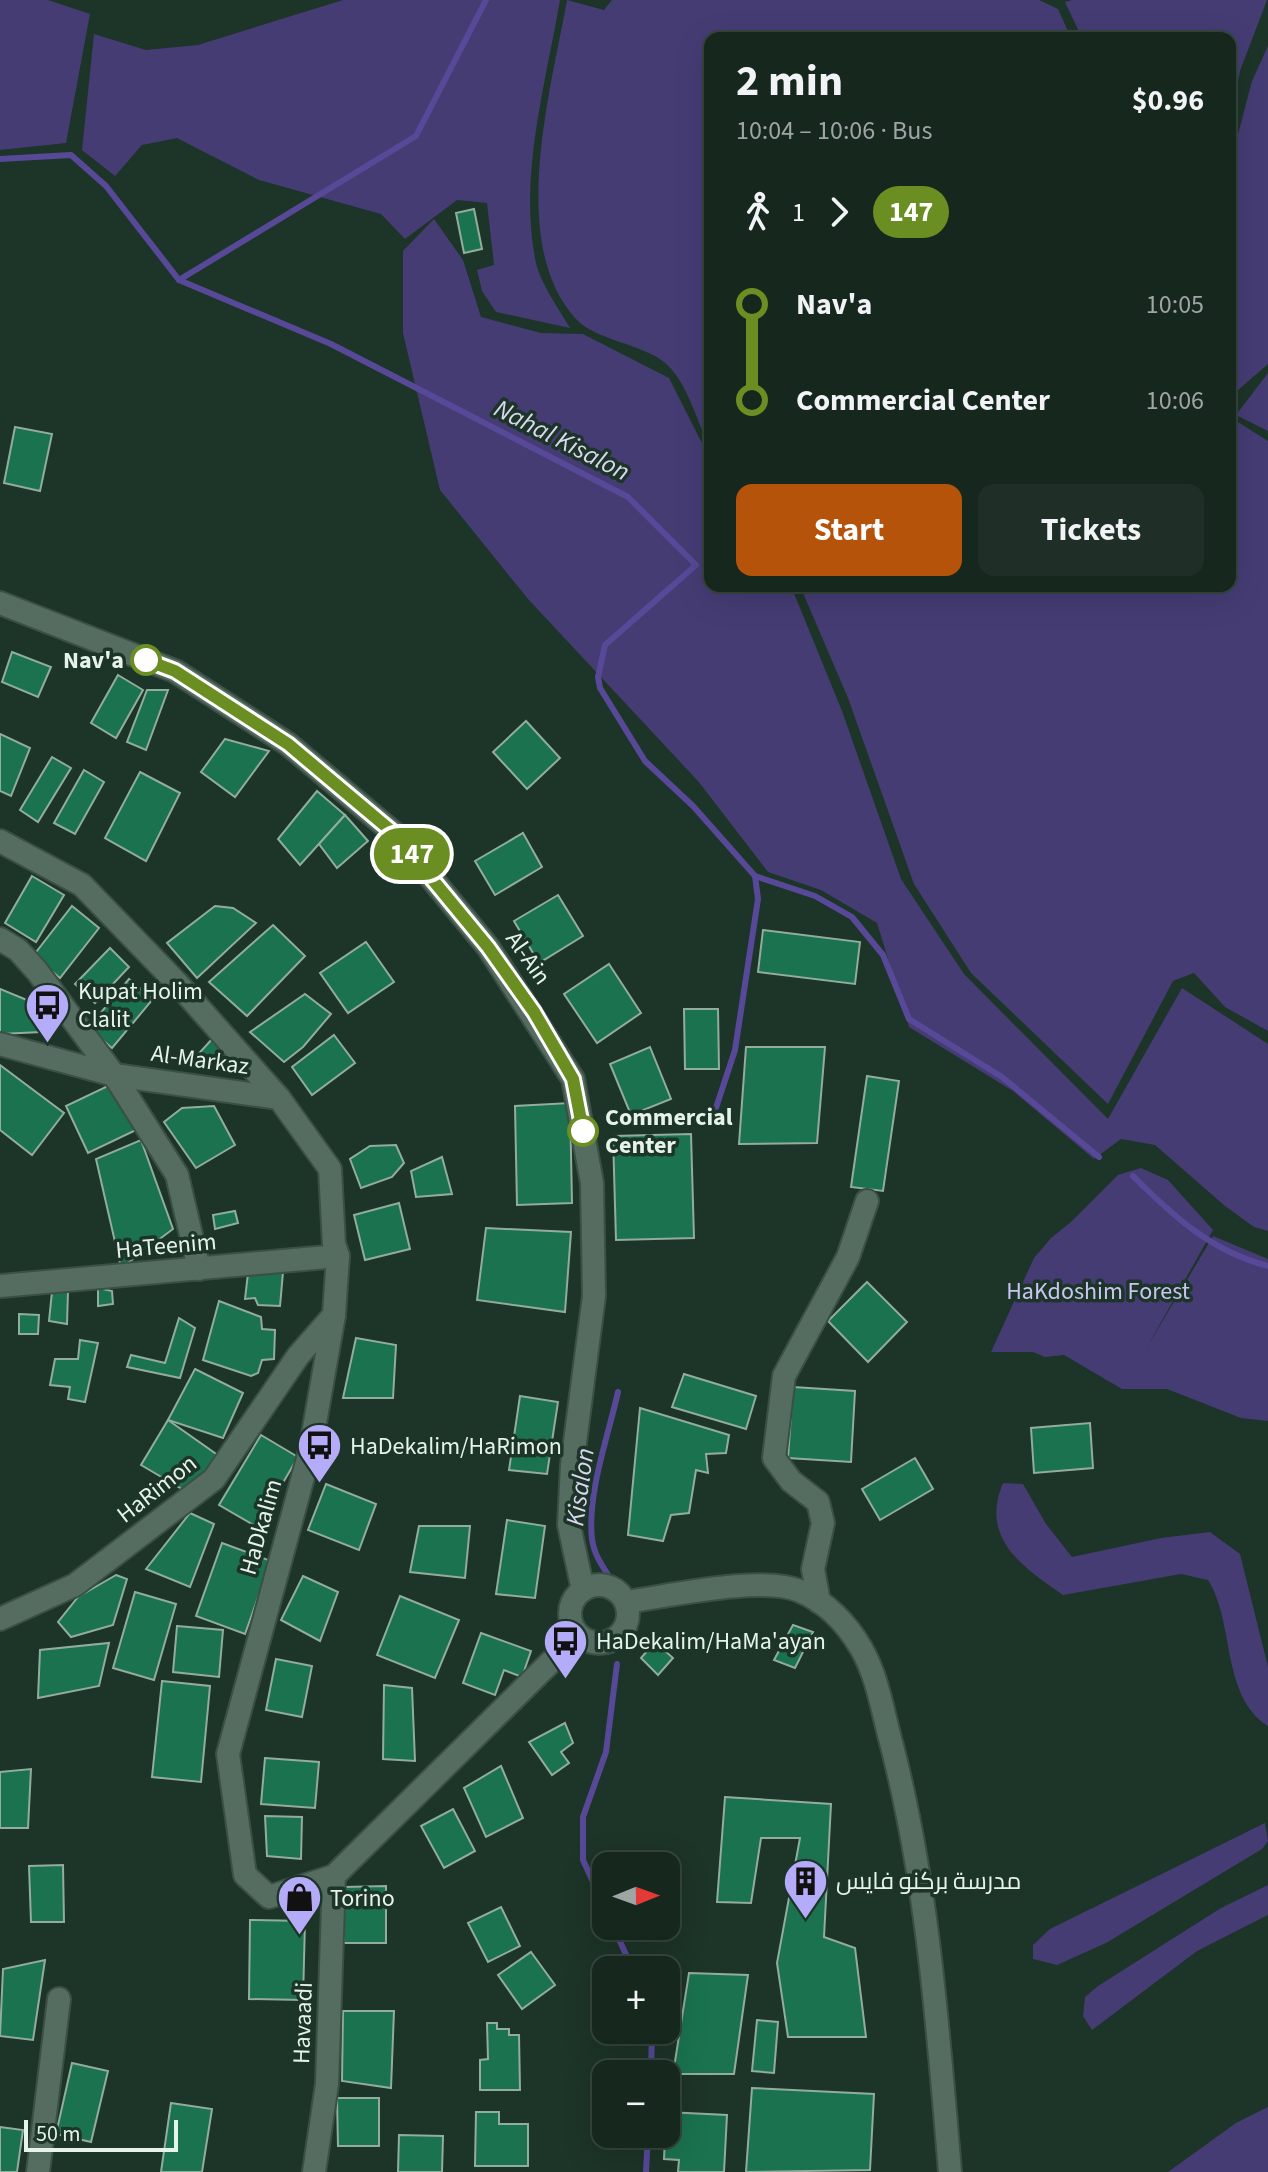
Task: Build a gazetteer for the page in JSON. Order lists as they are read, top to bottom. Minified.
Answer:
{"streets":{"street":["Al-Ain","Al-Markaz","HaTeenim","HaRimon","HaDkalim","Havaadi"]},"crossings":[["Al-Ain","HaDkalim"],["Al-Markaz","HaDkalim"],["HaTeenim","HaDkalim"],["HaRimon","HaDkalim"],["HaDkalim","Havaadi"]],"water":["Nahal Kisalon","Kisalon"],"parks":["HaKdoshim Forest"],"places":{"other":["Nav'a","Commercial Center"],"bus stop":["Kupat Holim Clalit","HaDekalim/HaRimon","HaDekalim/HaMa'ayan"],"building":["مدرسة بركنو فايس"],"shop":["Torino"]},"lines":["bus line 147"],"scale_bar":"50 m","north":"right","page":{"on_map":"147","heading":["2 min","10:04 – 10:06 · Bus","$0.96"],"legs":["1","147"],"list":[{"name":"Nav'a","value":"10:05"},{"name":"Commercial Center","value":"10:06"}],"buttons":["Start","Tickets"],"map_buttons":["+","−"],"scale":"50 m"}}
